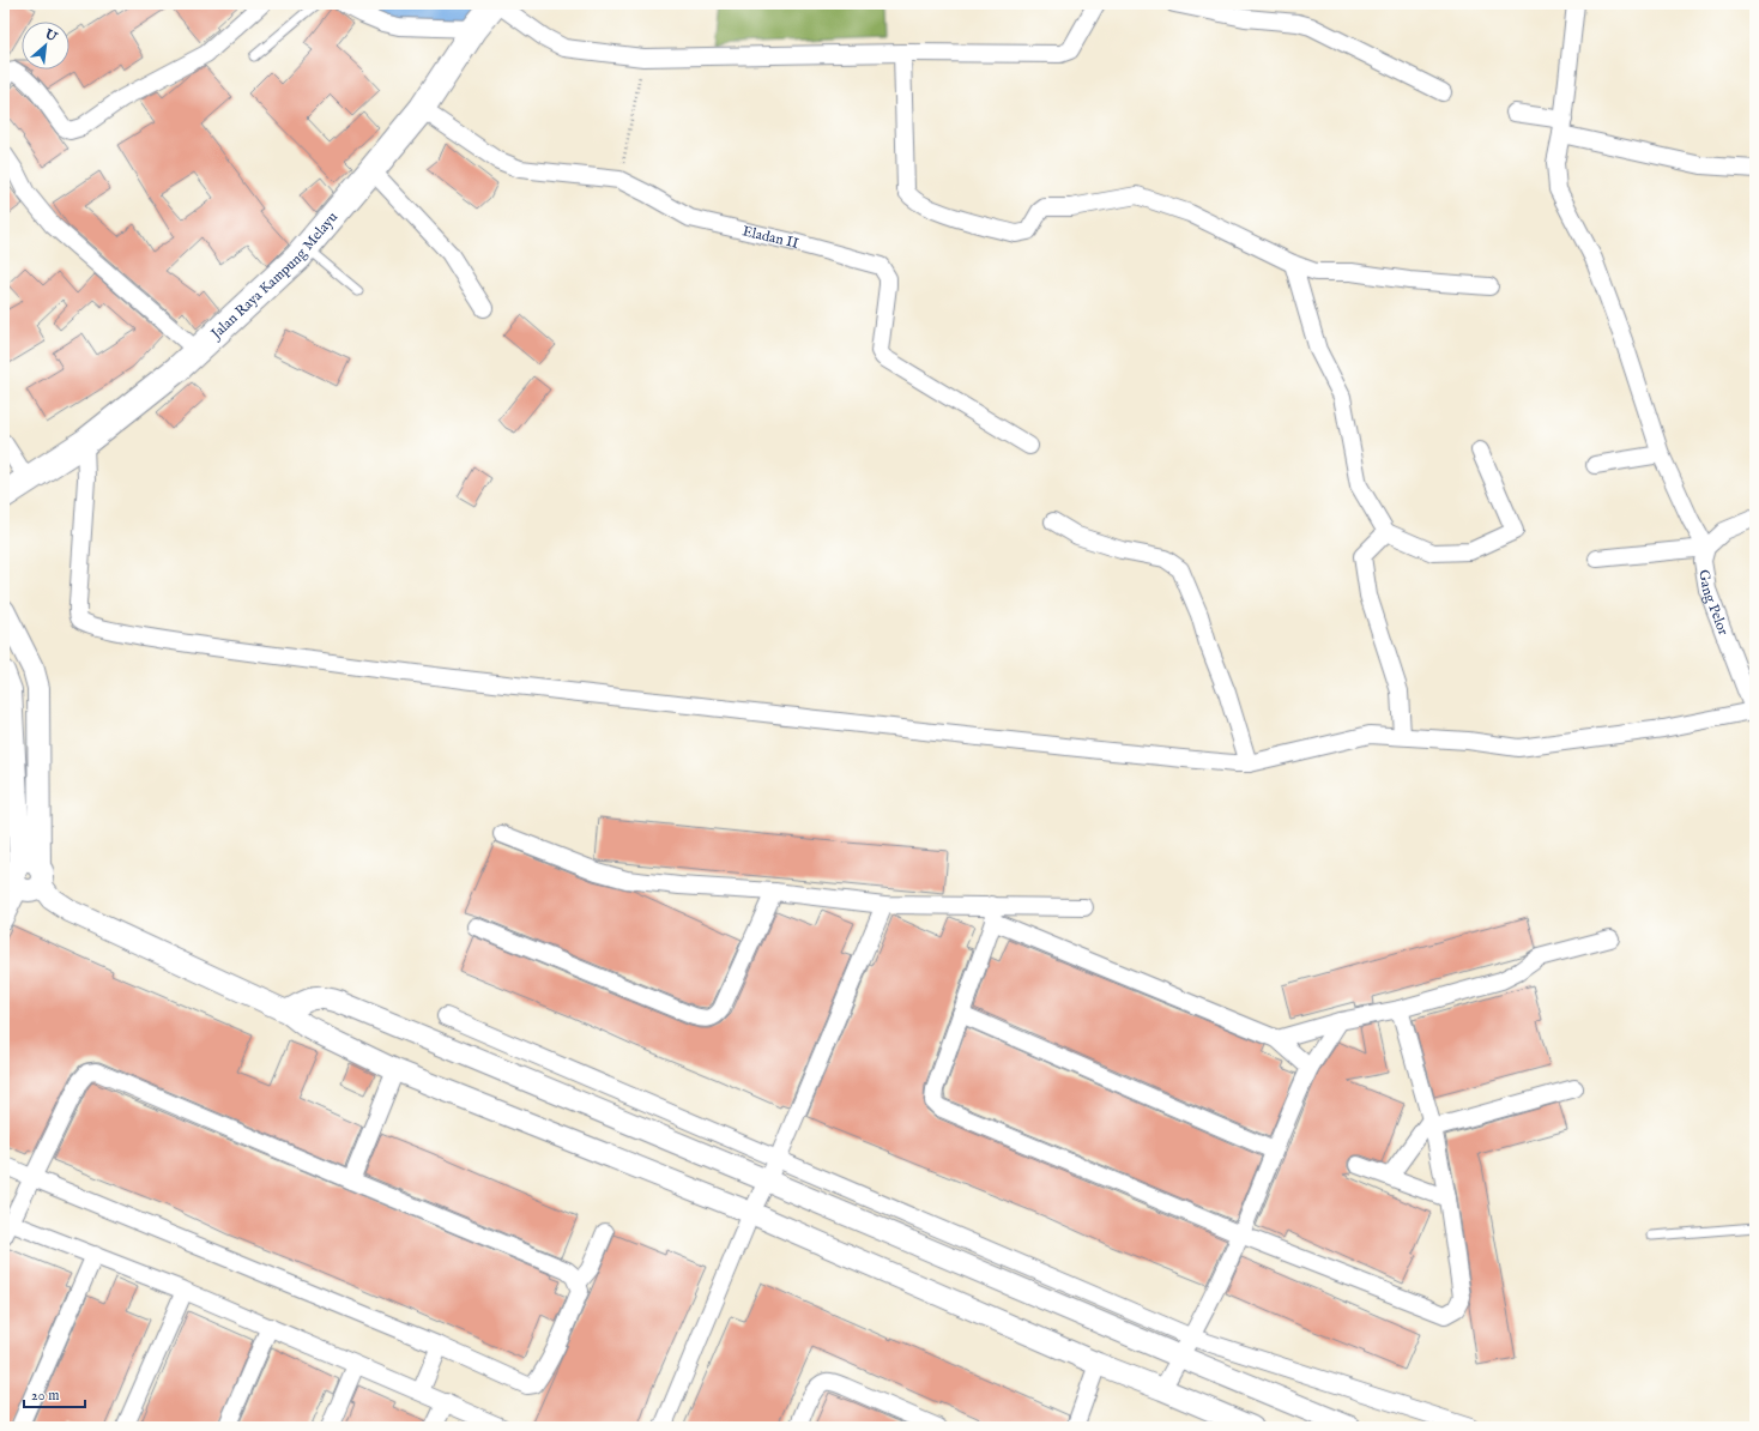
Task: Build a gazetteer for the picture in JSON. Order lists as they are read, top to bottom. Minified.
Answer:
{"streets":{"main road":["Jalan Raya Kampung Melayu"],"street":["Eladan II","Gang Pelor"]},"crossings":[["Eladan II","Jalan Raya Kampung Melayu"]],"scale_bar":"20 m","north":"top right"}
